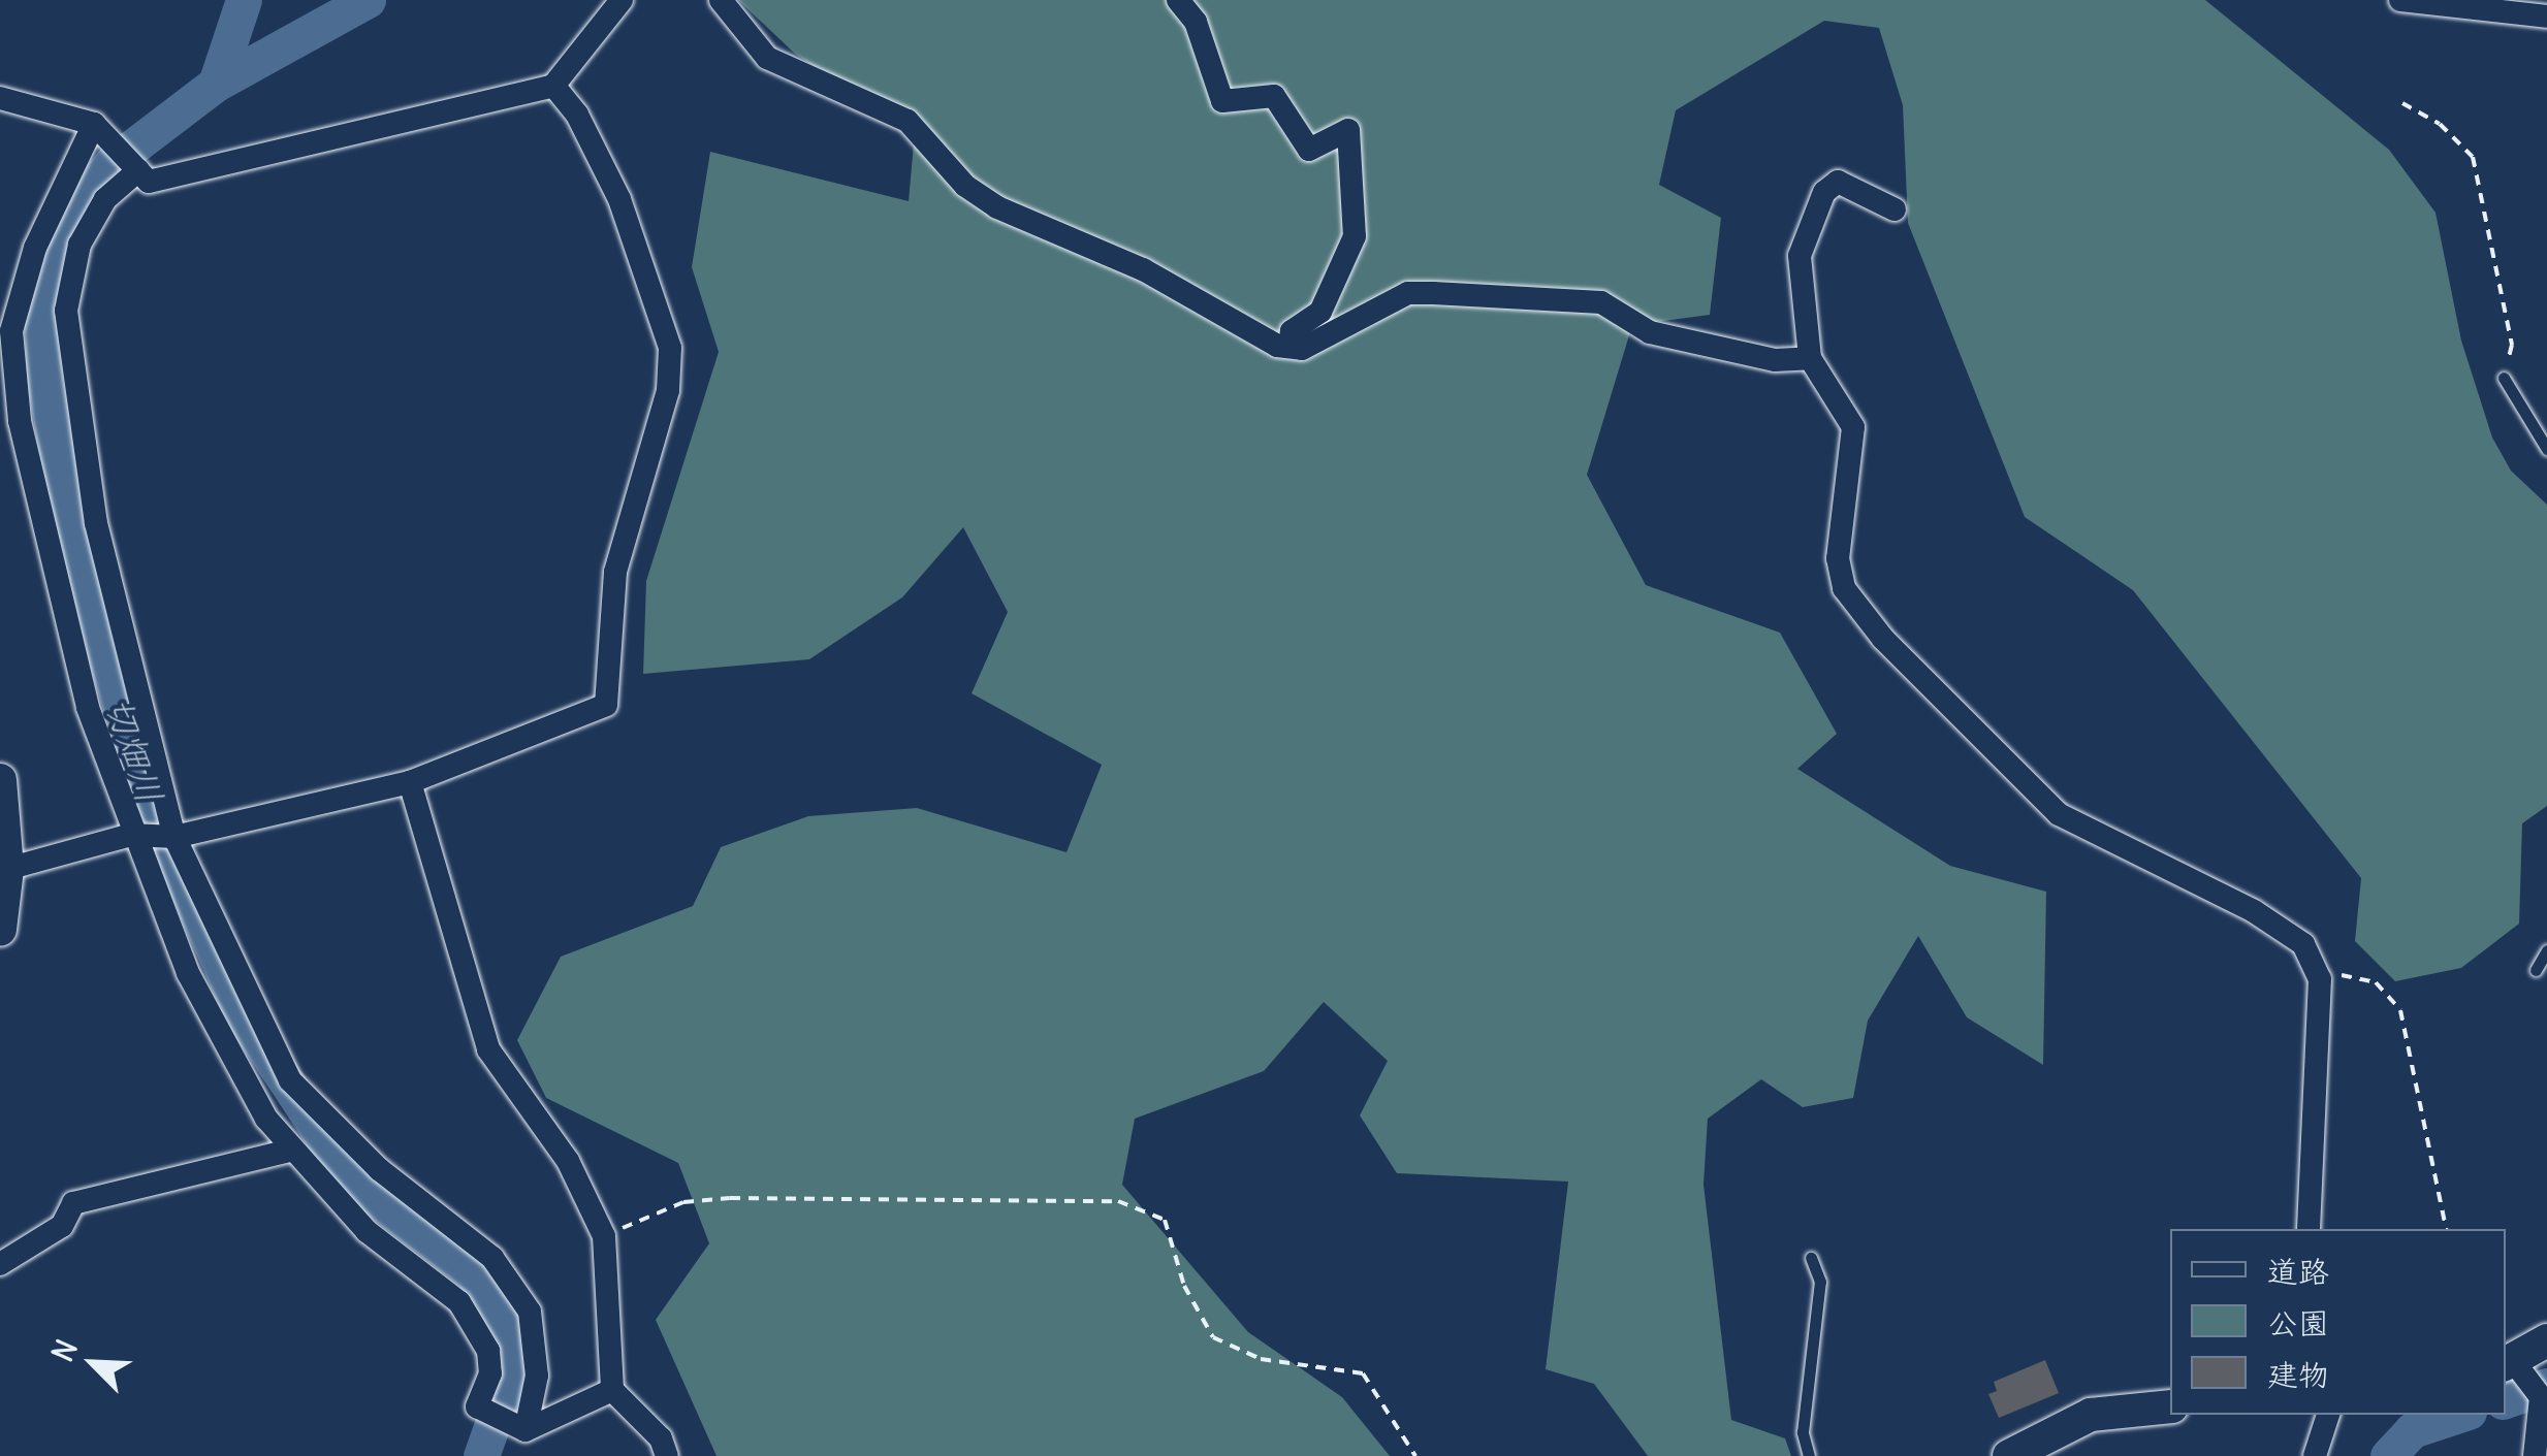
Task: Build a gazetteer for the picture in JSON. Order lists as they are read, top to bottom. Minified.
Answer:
{"water":["切畑川"],"legend":["道路","公園","建物"],"north":"top left"}
